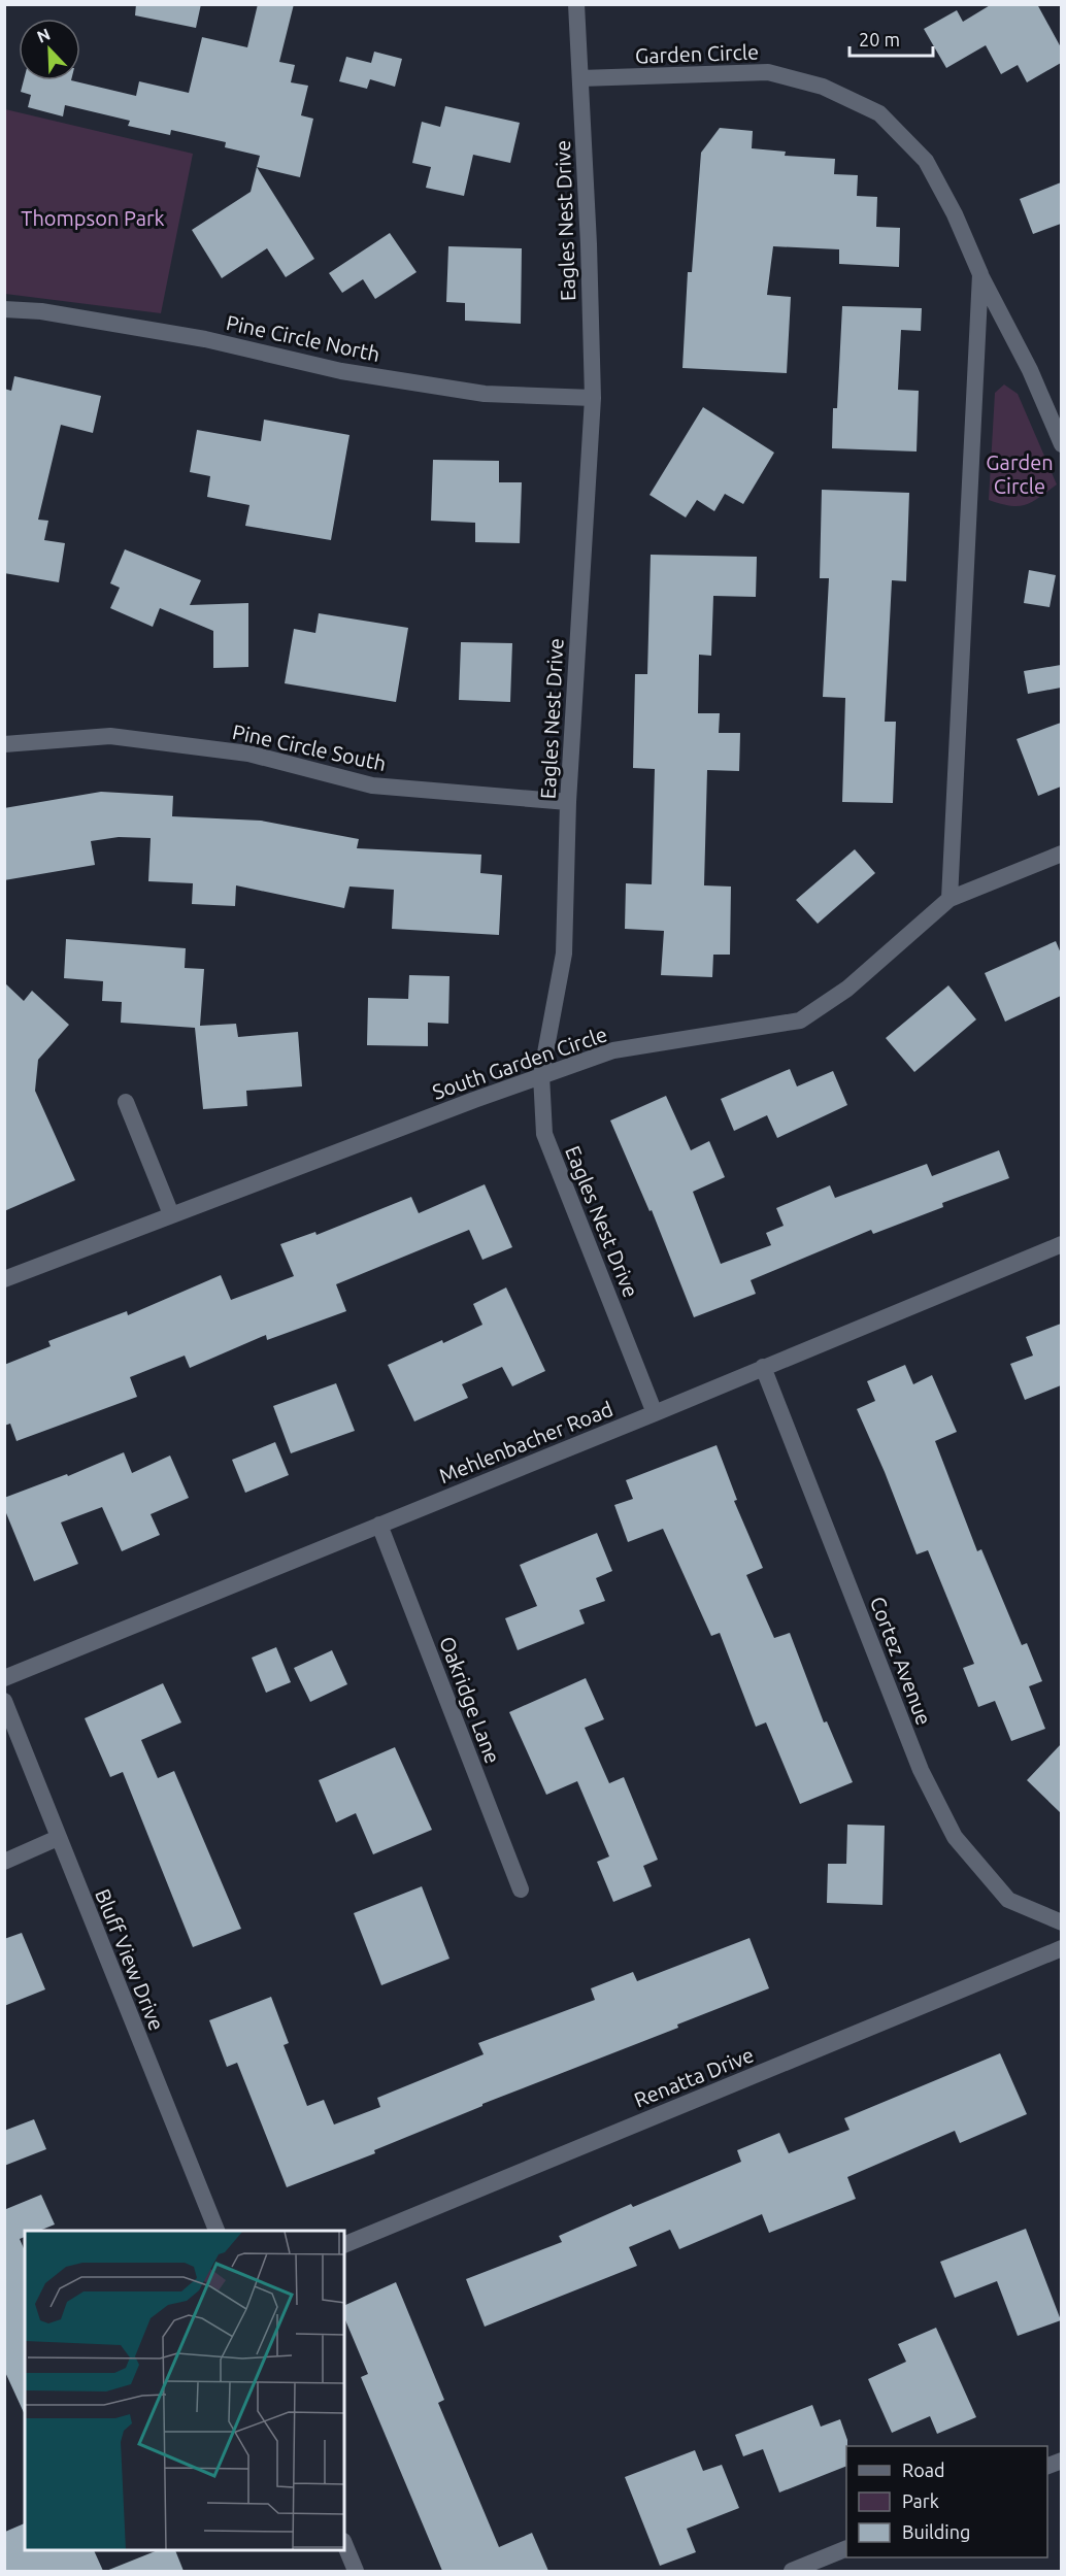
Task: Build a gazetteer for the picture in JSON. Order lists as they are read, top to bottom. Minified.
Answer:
{"streets":{"street":["Garden Circle","Eagles Nest Drive","Pine Circle North","Pine Circle South","South Garden Circle","Mehlenbacher Road","Cortez Avenue","Oakridge Lane","Bluff View Drive","Renatta Drive"]},"crossings":[["Garden Circle","Eagles Nest Drive"],["Garden Circle","South Garden Circle"],["Eagles Nest Drive","Pine Circle North"],["Eagles Nest Drive","Pine Circle South"],["Eagles Nest Drive","South Garden Circle"],["Eagles Nest Drive","Mehlenbacher Road"],["Mehlenbacher Road","Cortez Avenue"],["Mehlenbacher Road","Oakridge Lane"]],"parks":["Thompson Park","Garden Circle"],"legend":["Road","Park","Building"],"scale_bar":"20 m","north":"top left"}
